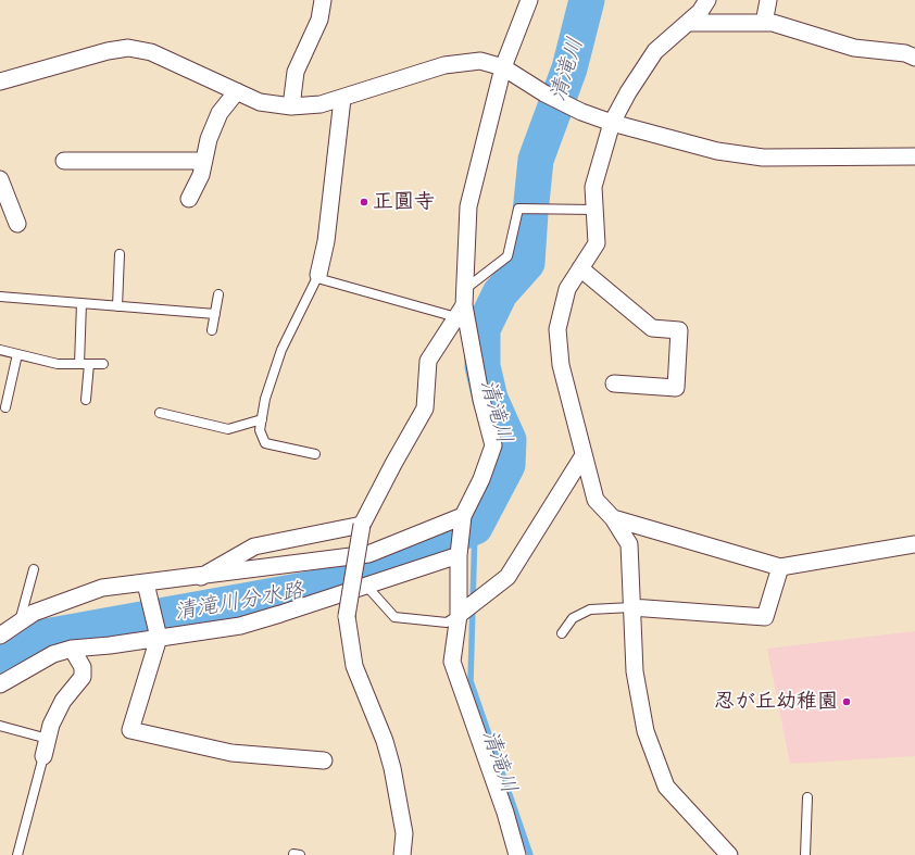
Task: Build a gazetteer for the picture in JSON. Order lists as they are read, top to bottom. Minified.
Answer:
{"water":["清滝川","清滝川分水路"],"places":["正圓寺","忍が丘幼稚園"]}
